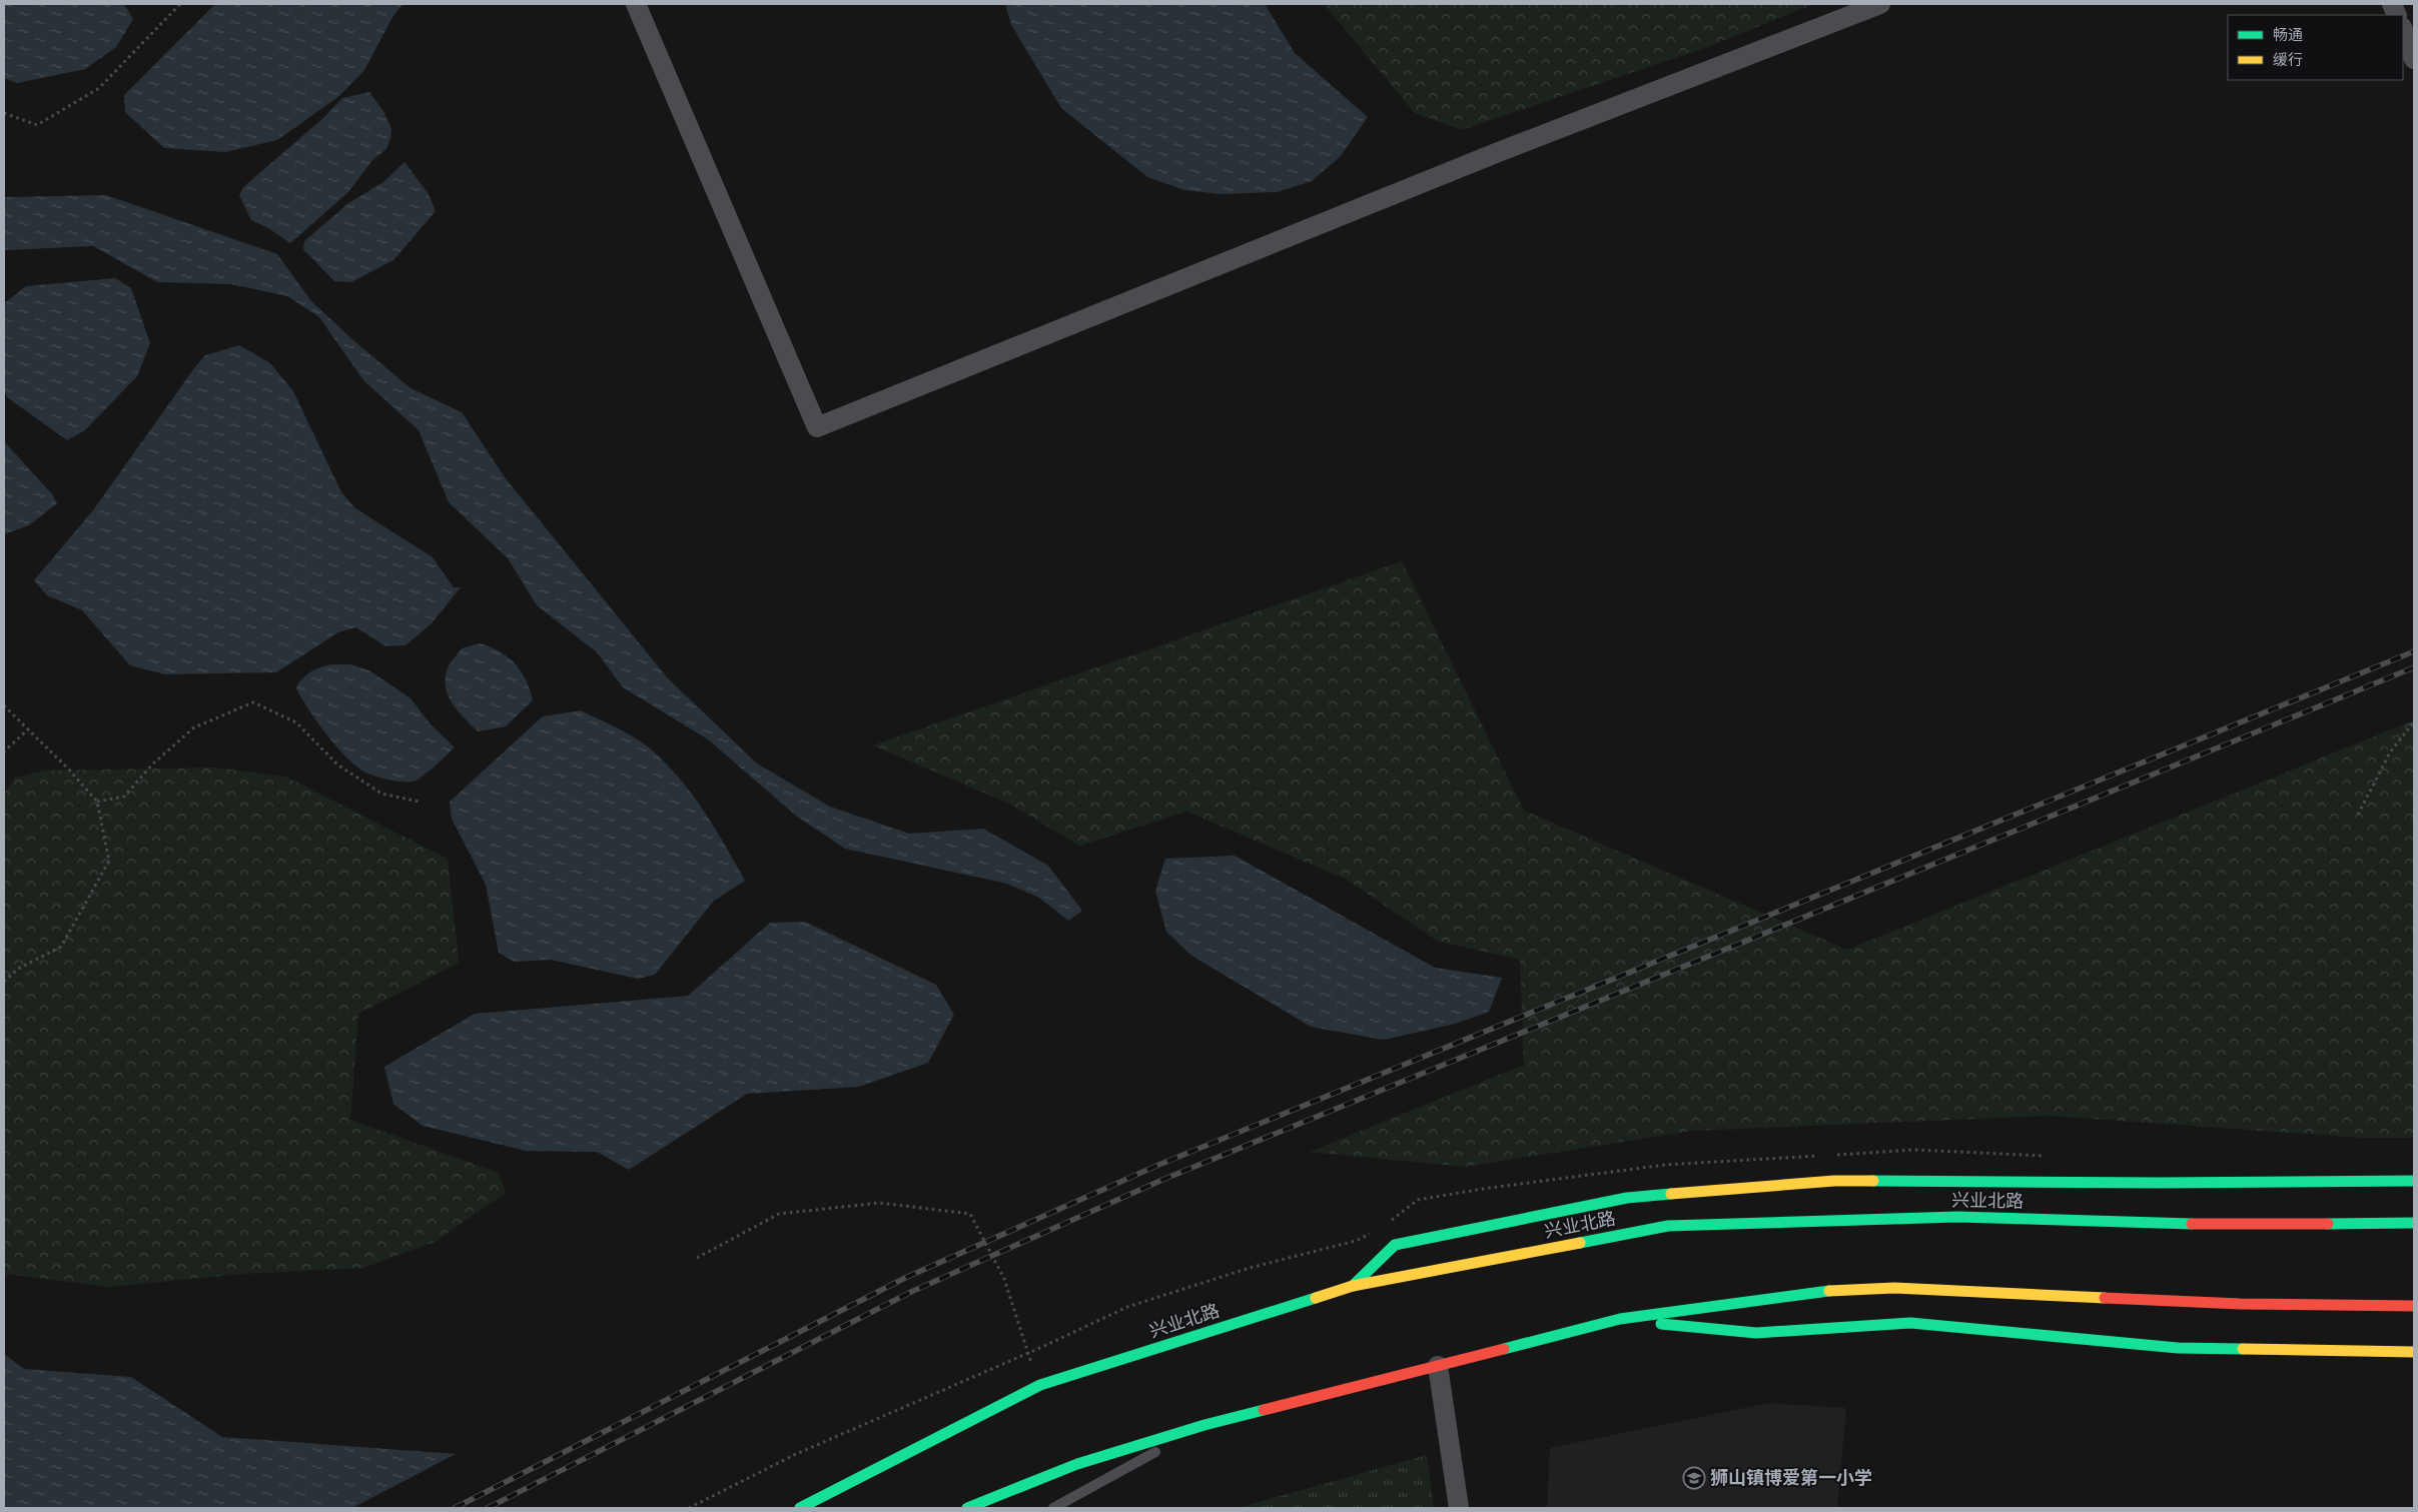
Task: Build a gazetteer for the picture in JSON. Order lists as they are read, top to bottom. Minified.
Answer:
{"streets":{"main road":["兴业北路"]},"places":{"school or university":["狮山镇博爱第一小学"]},"legend":["畅通","缓行"]}
